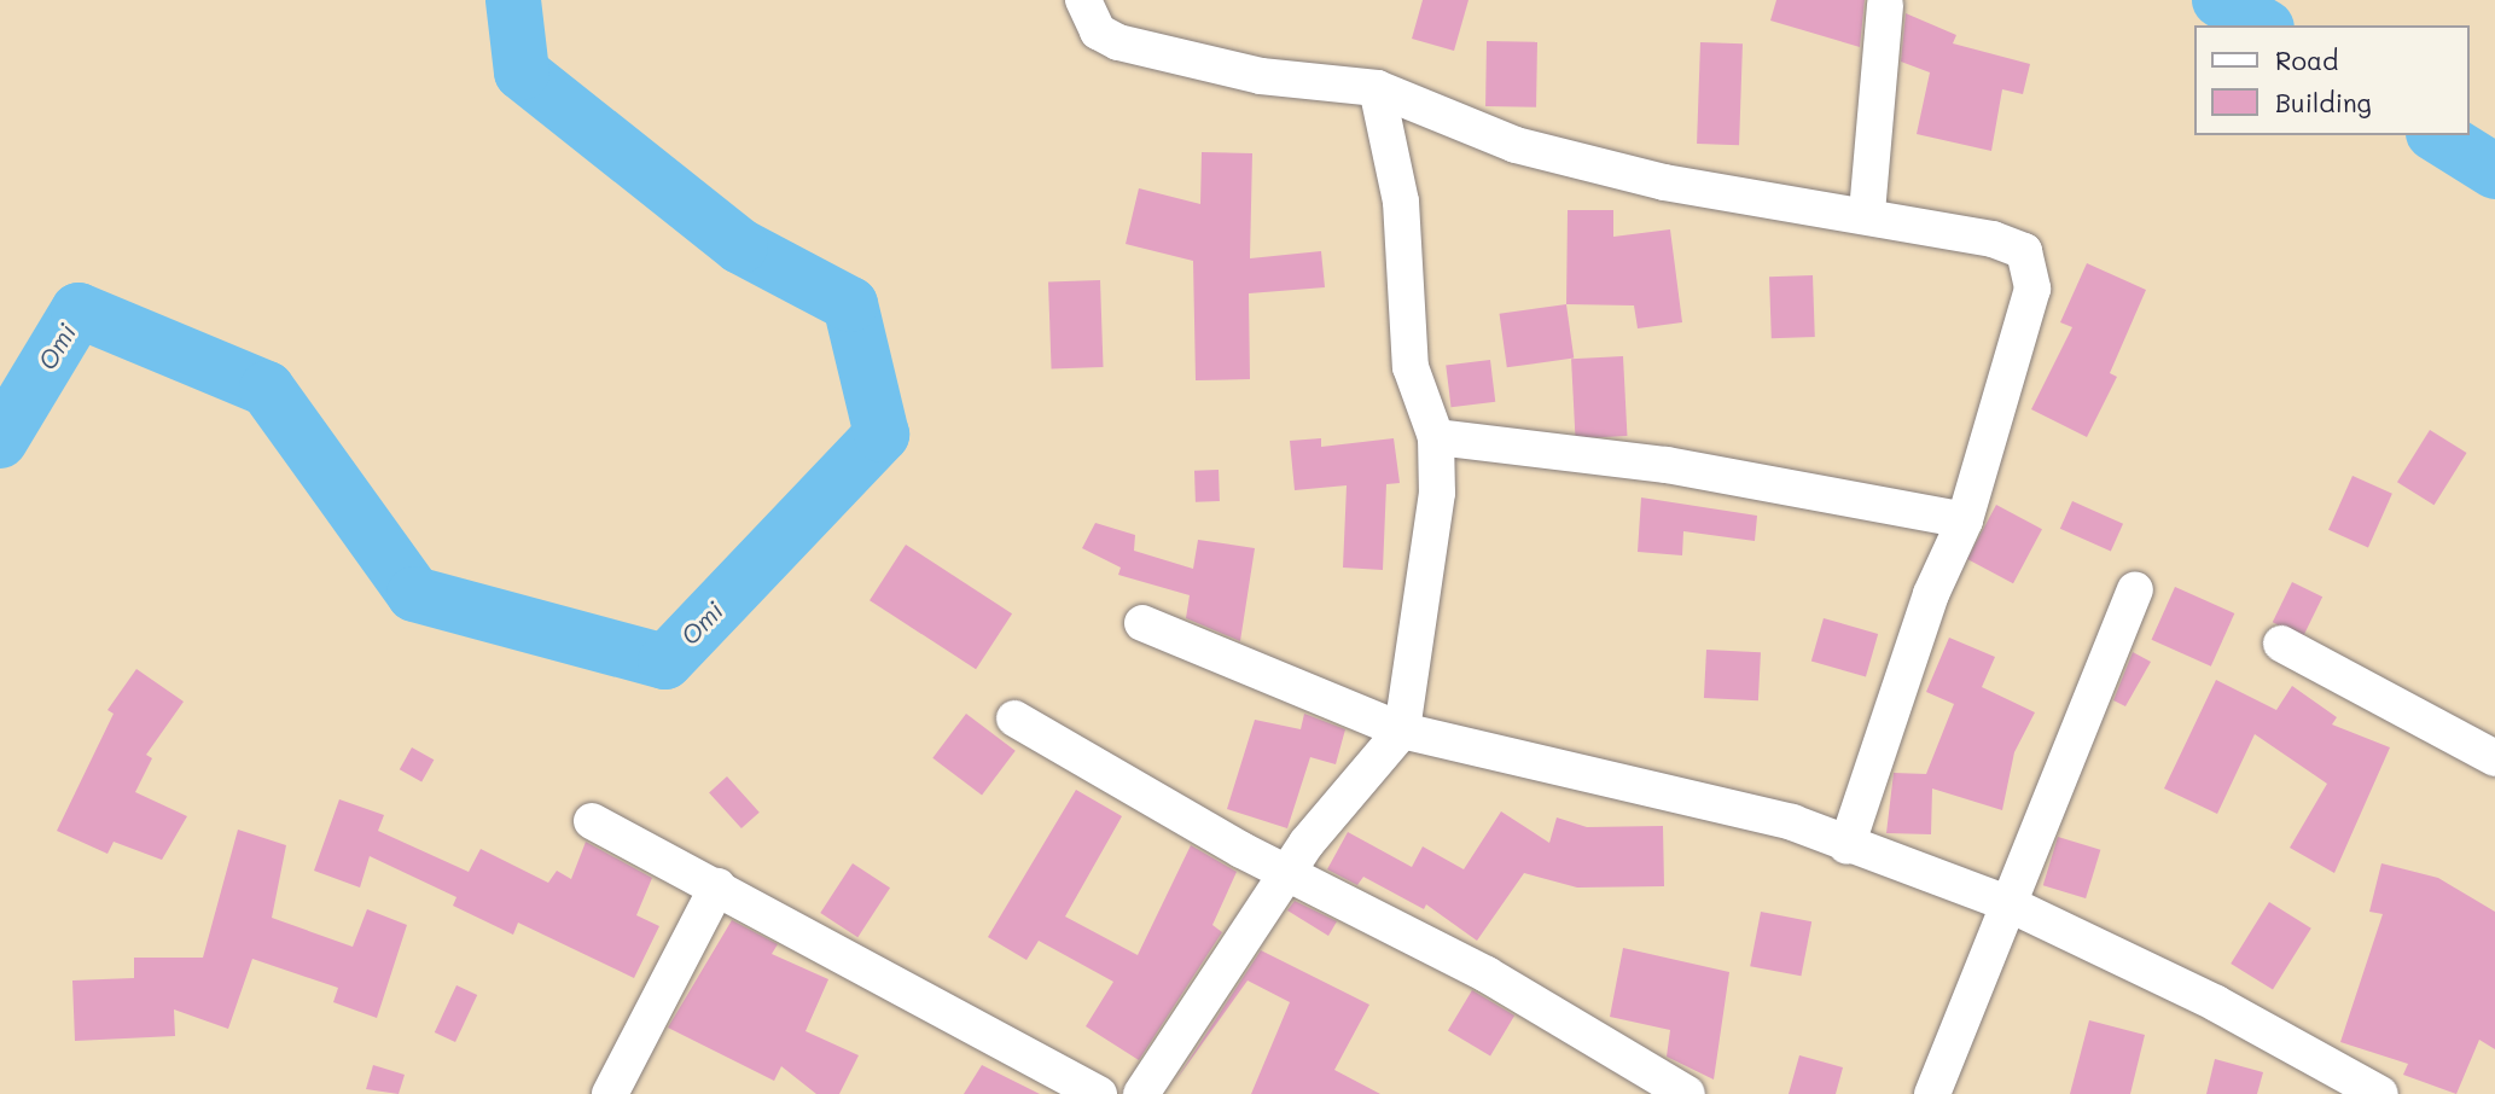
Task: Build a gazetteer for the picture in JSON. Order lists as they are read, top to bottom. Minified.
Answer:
{"water":["Omi"],"legend":["Road","Building"]}
